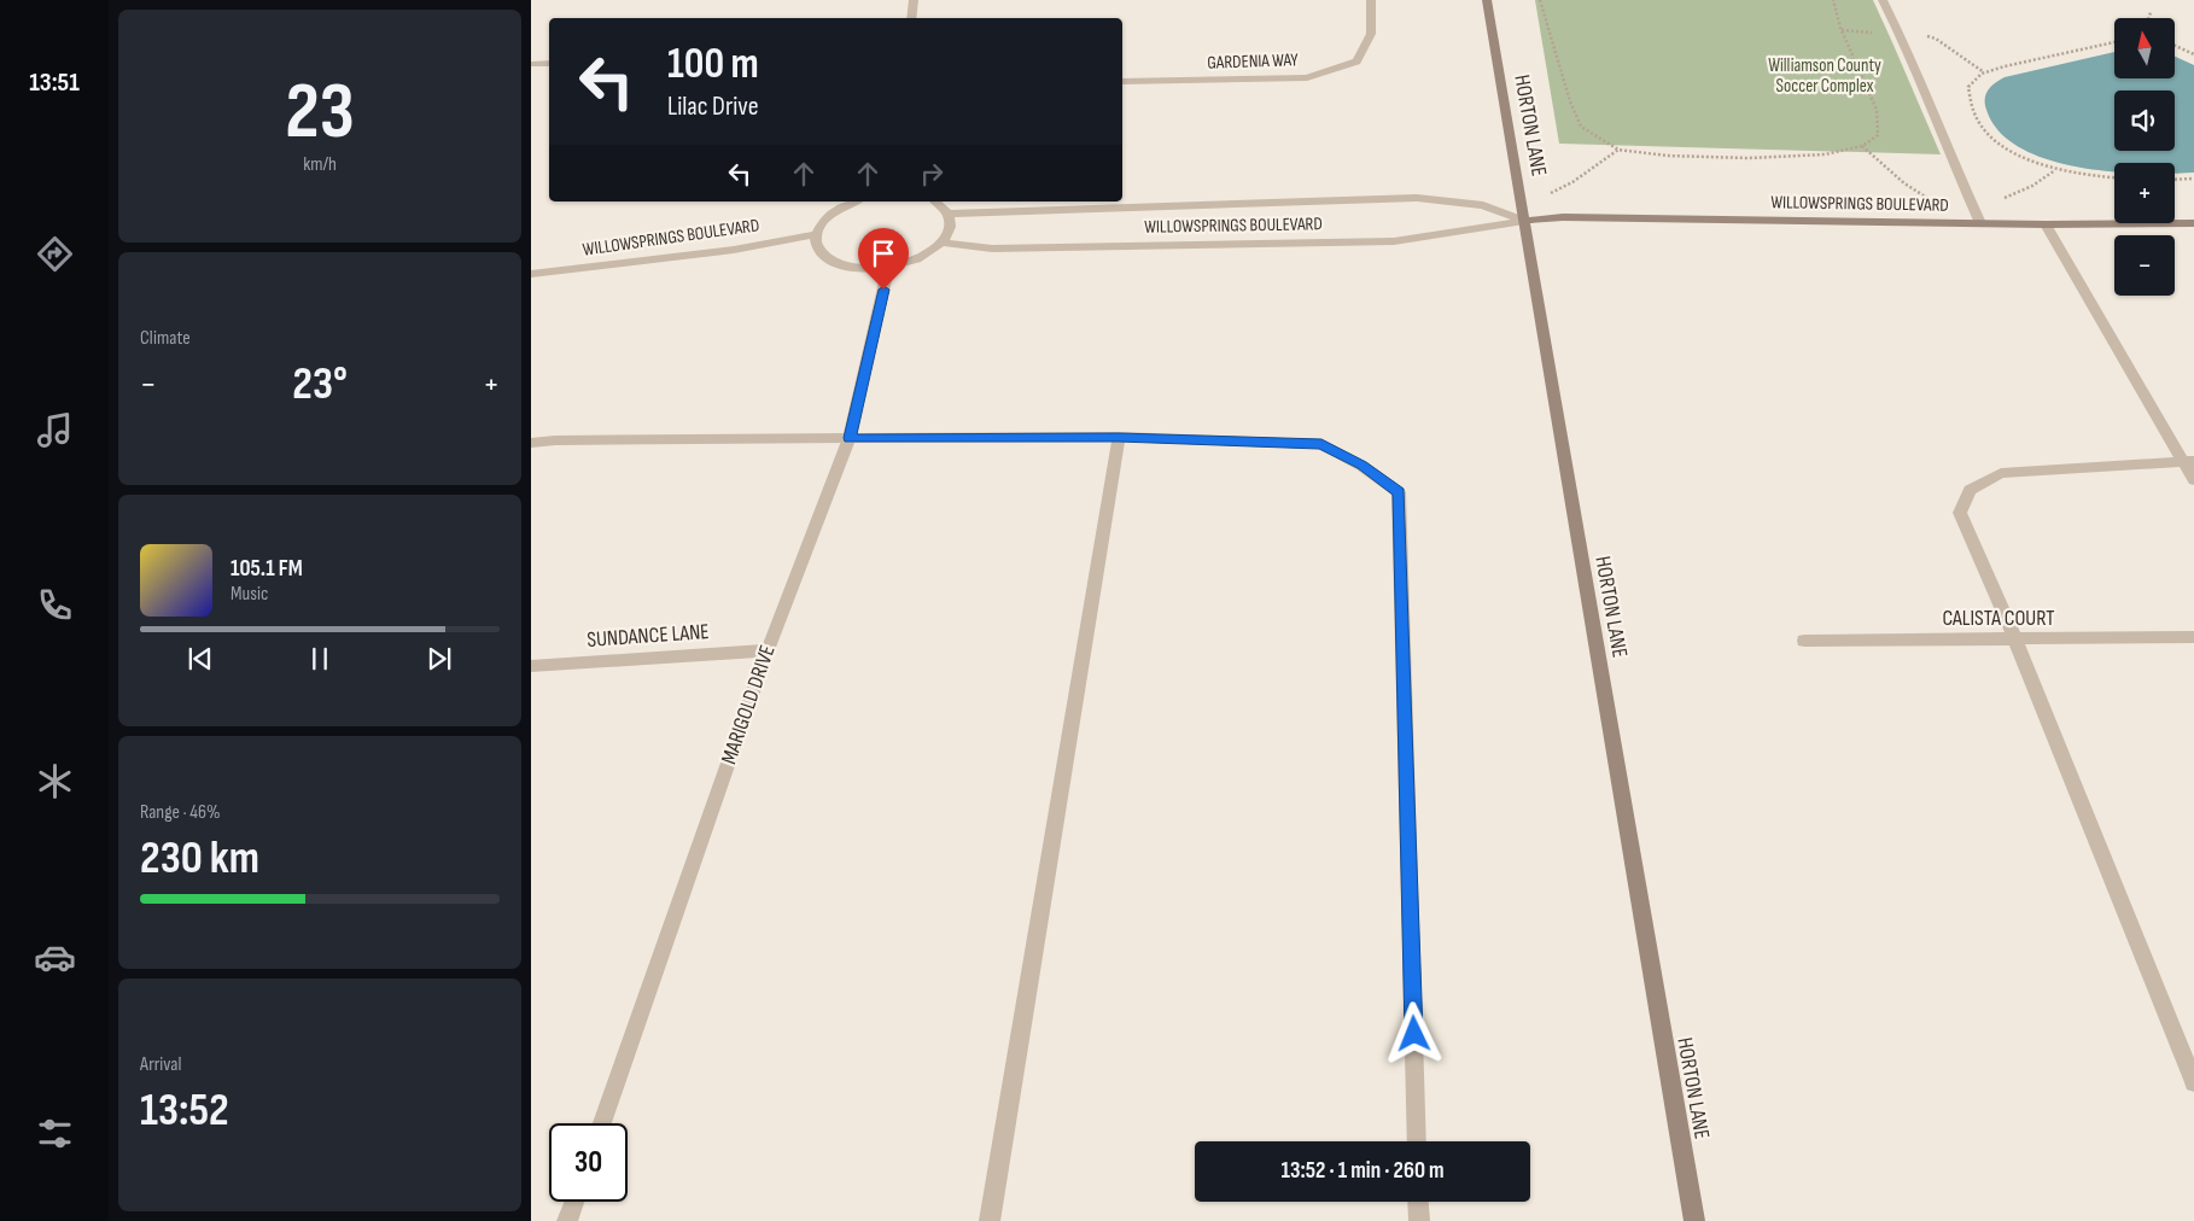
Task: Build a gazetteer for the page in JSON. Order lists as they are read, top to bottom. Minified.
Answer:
{"streets":{"street":["GARDENIA WAY","HORTON LANE","WILLOWSPRINGS BOULEVARD","CALISTA COURT","SUNDANCE LANE","MARIGOLD DRIVE"]},"crossings":[["HORTON LANE","WILLOWSPRINGS BOULEVARD"],["SUNDANCE LANE","MARIGOLD DRIVE"]],"parks":["Williamson County Soccer Complex"],"north":"top","page":{"tabs":"13:51","tile":[["23","km/h"],"Climate",["Range · 46%","230 km"],["Arrival","13:52"]],"map_buttons":["+","−"],"turn":["100 m","Lilac Drive"],"heat":["−","23°","+"],"song":["105.1 FM","Music"],"limit":"30","trip":"13:52 · 1 min · 260 m"}}
